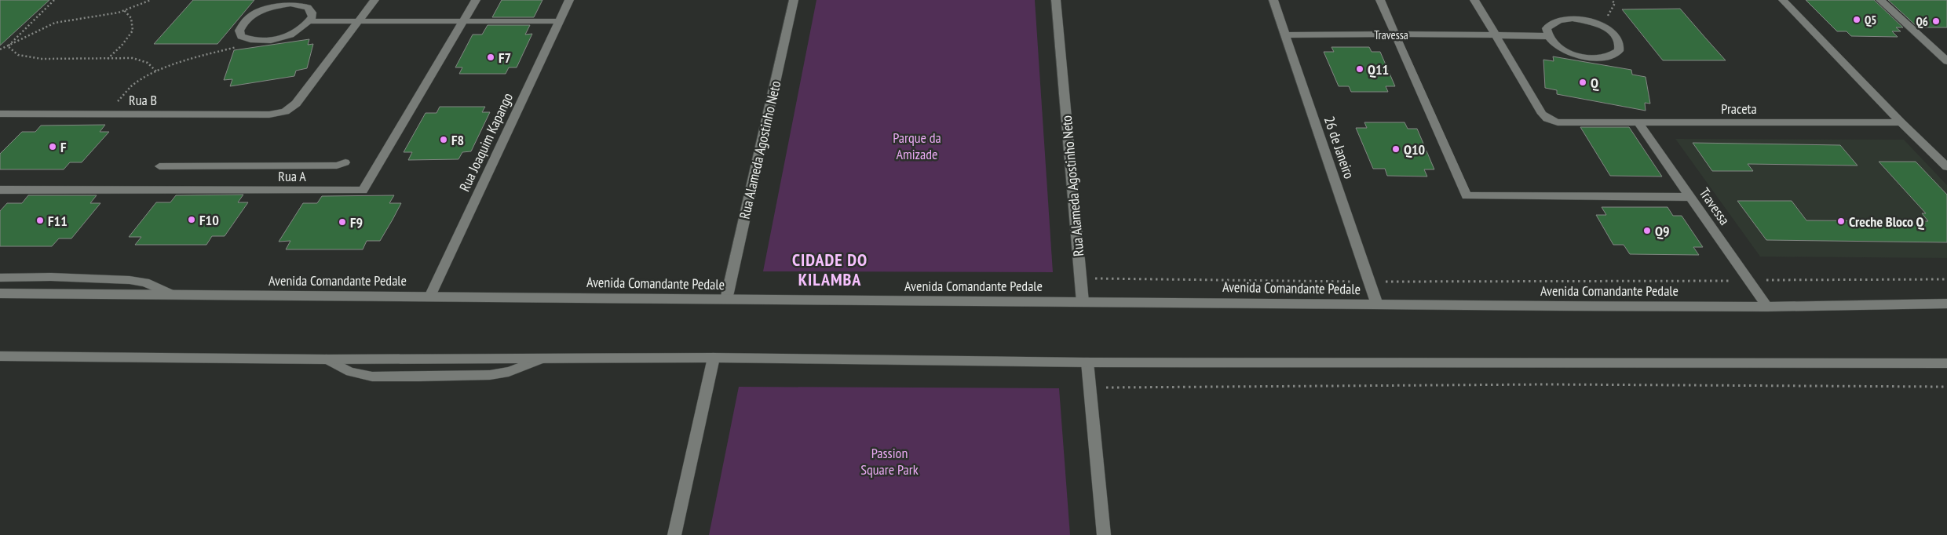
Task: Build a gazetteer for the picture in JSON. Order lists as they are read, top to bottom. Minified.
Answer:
{"streets":{"street":["Travessa","Rua B","Praceta","Rua Joaquim Kapango","26 de Janeiro","Rua Alameda Agostinho Neto","Rua A","Avenida Comandante Pedale"]},"crossings":[["Travessa","Praceta"],["Travessa","26 de Janeiro"],["Travessa","Avenida Comandante Pedale"],["Rua Joaquim Kapango","Avenida Comandante Pedale"],["26 de Janeiro","Avenida Comandante Pedale"],["Rua Alameda Agostinho Neto","Avenida Comandante Pedale"]],"districts":["CIDADE DO KILAMBA"],"parks":["Parque da Amizade","Passion Square Park"],"places":["Q5","Q6","F7","Q11","Q","F8","F","Q10","F10","F11","Creche Bloco Q","F9","Q9"]}
